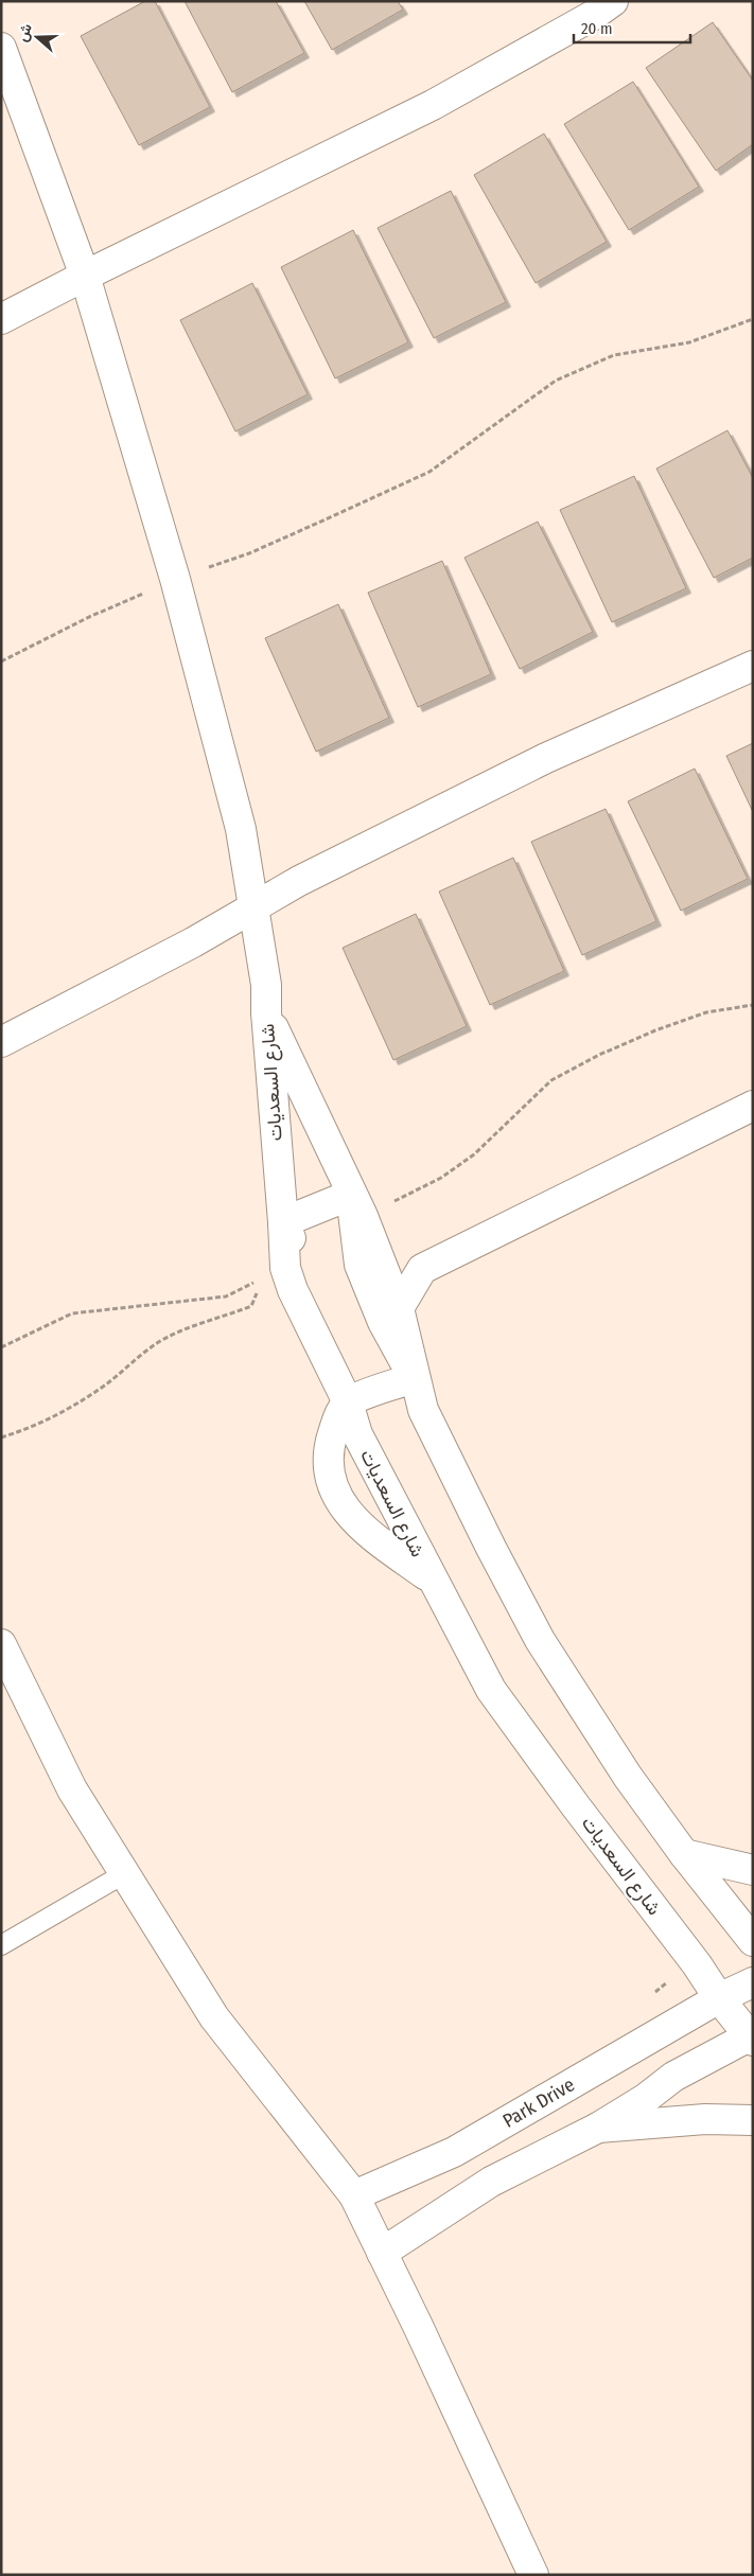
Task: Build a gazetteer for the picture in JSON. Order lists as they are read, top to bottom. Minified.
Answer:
{"streets":{"street":["شارع السعديات","Park Drive"]},"crossings":[["شارع السعديات","Park Drive"]],"scale_bar":"20 m","north":"left"}
